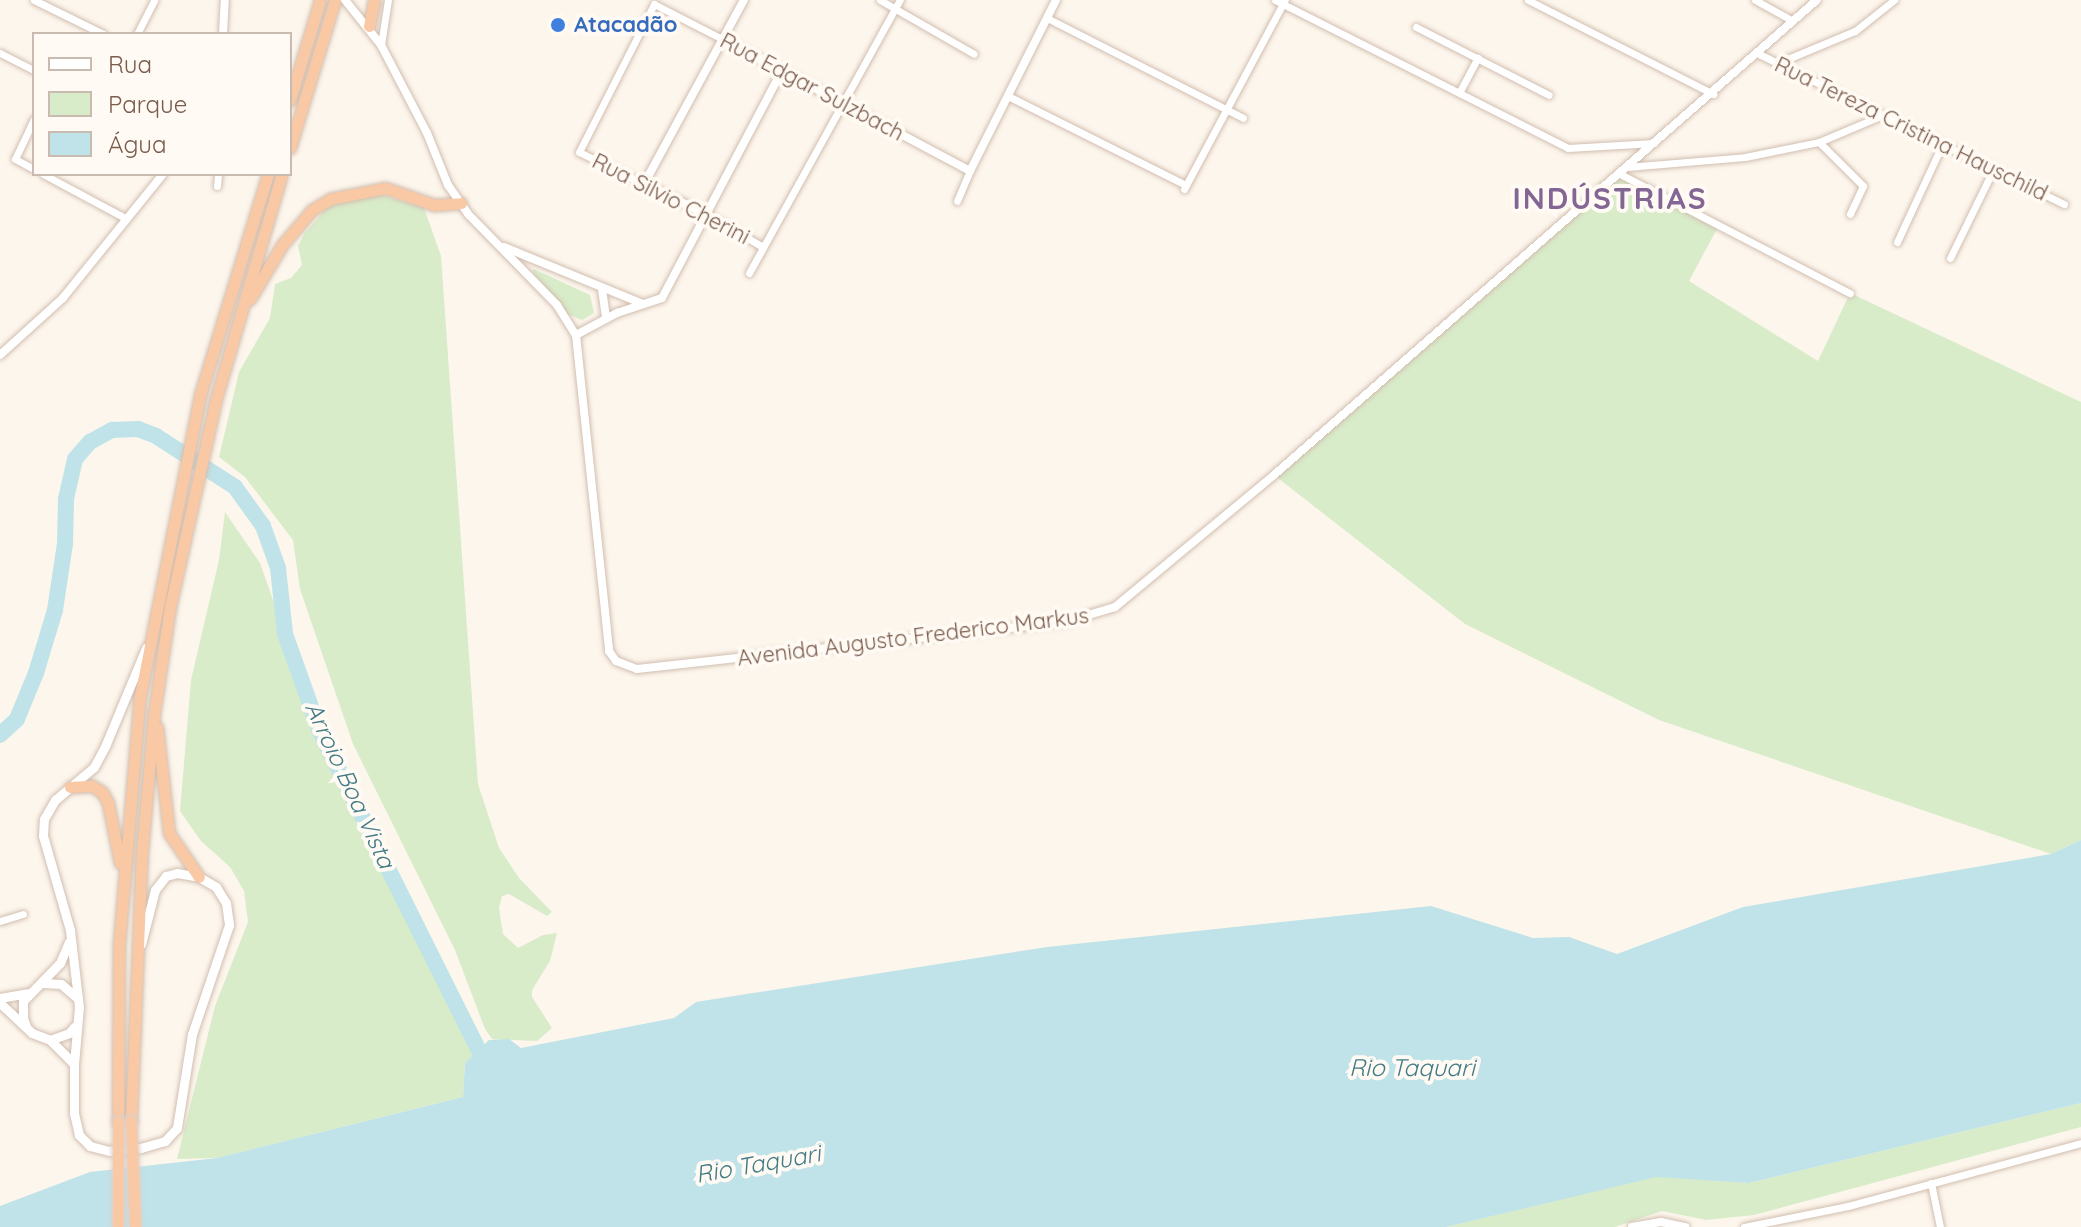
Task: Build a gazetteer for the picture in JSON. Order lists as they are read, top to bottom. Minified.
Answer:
{"streets":{"street":["Rua Edgar Sulzbach","Rua Tereza Cristina Hauschild","Rua Silvio Cherini","Avenida Augusto Frederico Markus"]},"crossings":[["Rua Edgar Sulzbach","Rua Silvio Cherini"],["Rua Tereza Cristina Hauschild","Avenida Augusto Frederico Markus"]],"districts":["INDÚSTRIAS"],"water":["Arroio Boa Vista","Rio Taquari"],"places":["Atacadão"],"legend":["Rua","Parque","Água"]}
